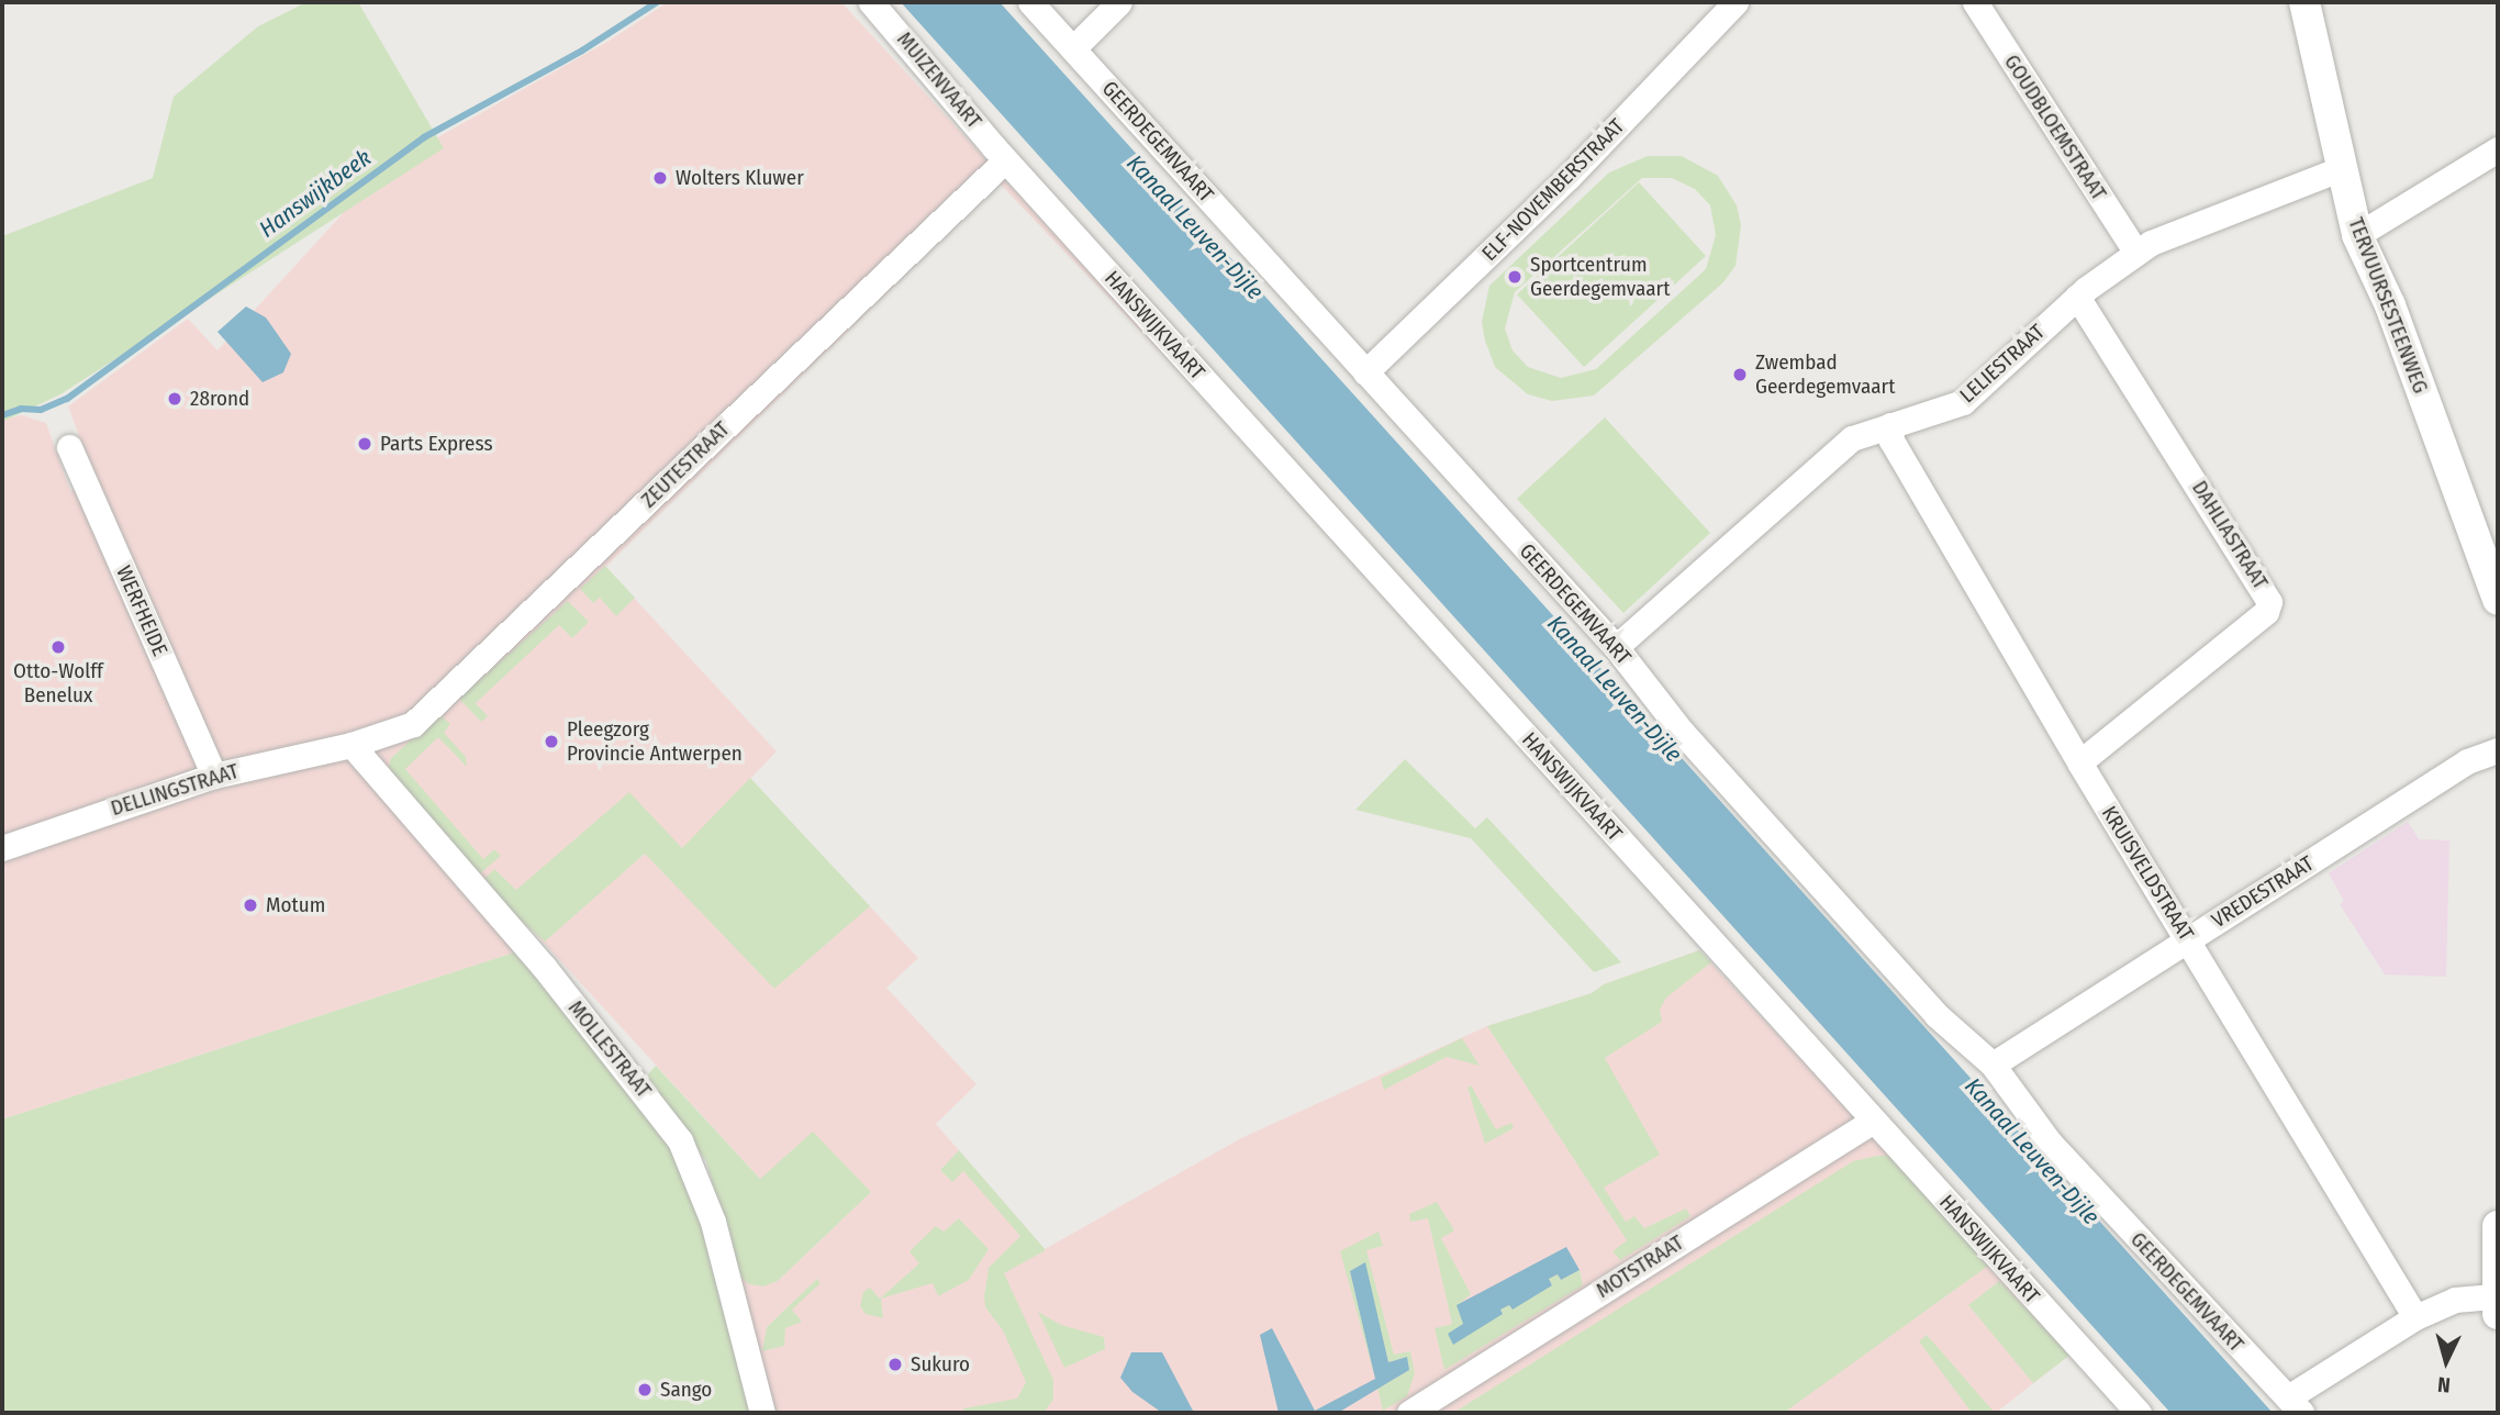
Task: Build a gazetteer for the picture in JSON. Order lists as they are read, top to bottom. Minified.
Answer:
{"streets":{"street":["MUIZENVAART","GOUDBLOEMSTRAAT","GEERDEGEMVAART","ELF-NOVEMBERSTRAAT","TERVUURSESTEENWEG","HANSWIJKVAART","LELIESTRAAT","ZEUTESTRAAT","DAHLIASTRAAT","WERFHEIDE","DELLINGSTRAAT","KRUISVELDSTRAAT","VREDESTRAAT","MOLLESTRAAT","MOTSTRAAT"]},"crossings":[["MUIZENVAART","HANSWIJKVAART"],["MUIZENVAART","ZEUTESTRAAT"],["GOUDBLOEMSTRAAT","LELIESTRAAT"],["GEERDEGEMVAART","ELF-NOVEMBERSTRAAT"],["GEERDEGEMVAART","LELIESTRAAT"],["GEERDEGEMVAART","VREDESTRAAT"],["TERVUURSESTEENWEG","LELIESTRAAT"],["HANSWIJKVAART","ZEUTESTRAAT"],["HANSWIJKVAART","MOTSTRAAT"],["LELIESTRAAT","DAHLIASTRAAT"],["LELIESTRAAT","KRUISVELDSTRAAT"],["ZEUTESTRAAT","DELLINGSTRAAT"],["ZEUTESTRAAT","MOLLESTRAAT"],["DAHLIASTRAAT","KRUISVELDSTRAAT"],["WERFHEIDE","DELLINGSTRAAT"],["DELLINGSTRAAT","MOLLESTRAAT"],["KRUISVELDSTRAAT","VREDESTRAAT"]],"water":["Hanswijkbeek","Kanaal Leuven-Dijle"],"places":["Wolters Kluwer","Sportcentrum Geerdegemvaart","Zwembad Geerdegemvaart","28rond","Parts Express","Otto-Wolff Benelux","Pleegzorg Provincie Antwerpen","Motum","Sukuro","Sango"],"north":"bottom"}
